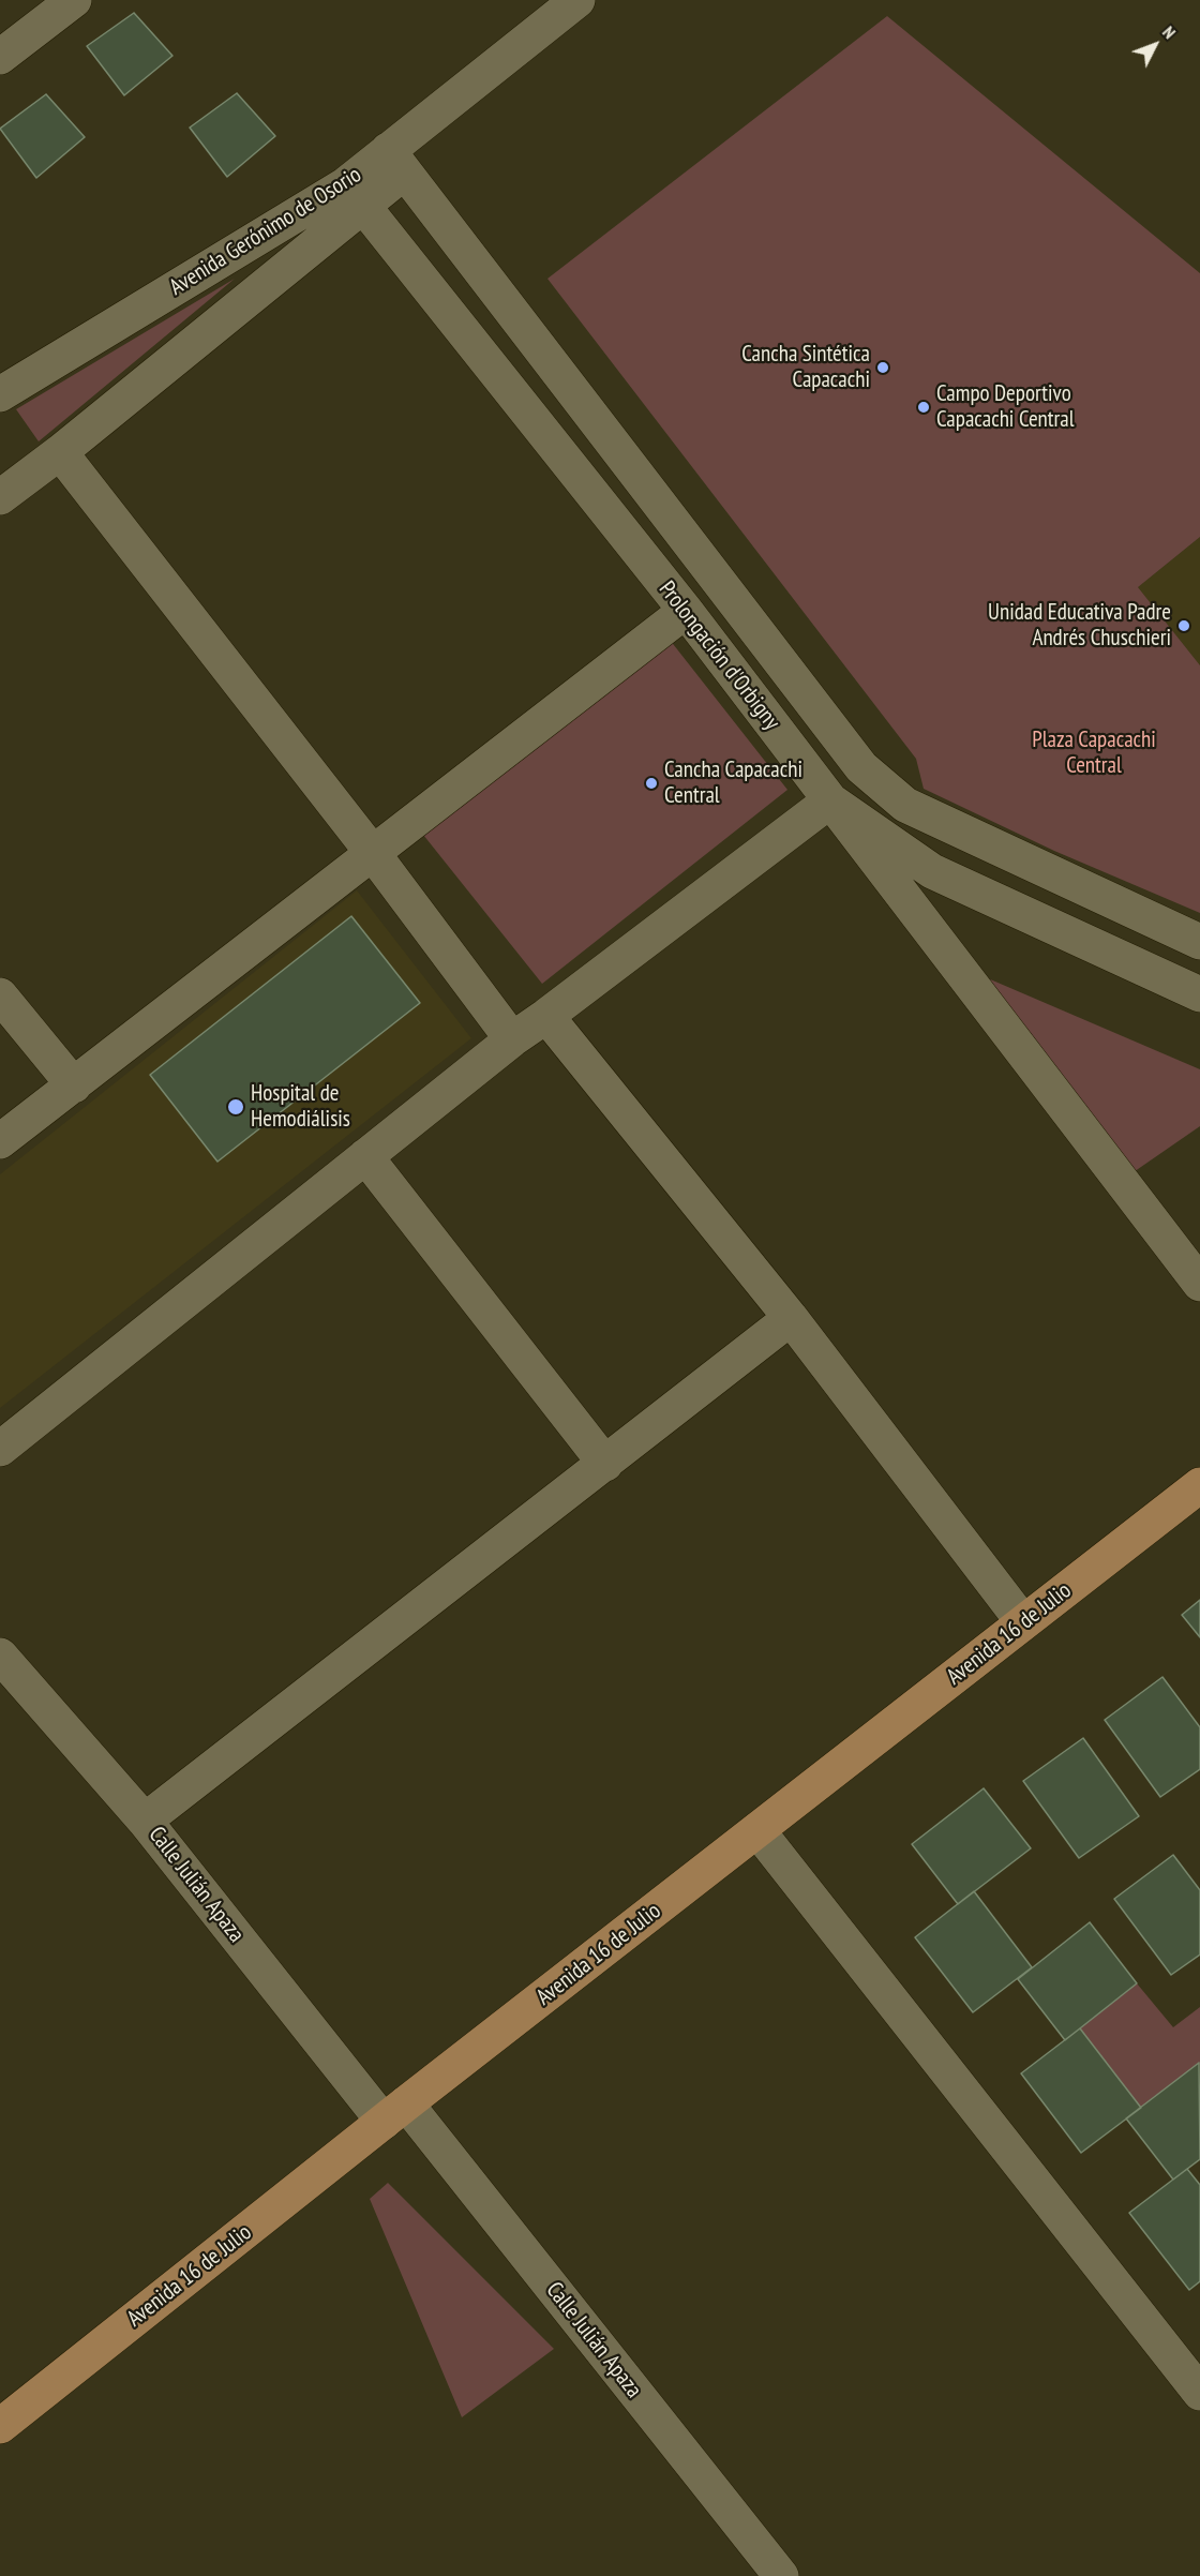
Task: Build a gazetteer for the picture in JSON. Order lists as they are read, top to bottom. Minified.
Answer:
{"streets":{"main road":["Avenida 16 de Julio"],"street":["Avenida Gerónimo de Osorio","Prolongación d'Orbigny","Calle Julián Apaza"]},"crossings":[["Avenida Gerónimo de Osorio","Prolongación d'Orbigny"],["Avenida 16 de Julio","Calle Julián Apaza"]],"parks":["Plaza Capacachi Central"],"places":["Cancha Sintética Capacachi","Campo Deportivo Capacachi Central","Unidad Educativa Padre Andrés Chuschieri","Cancha Capacachi Central","Hospital de Hemodiálisis"],"north":"top right"}
